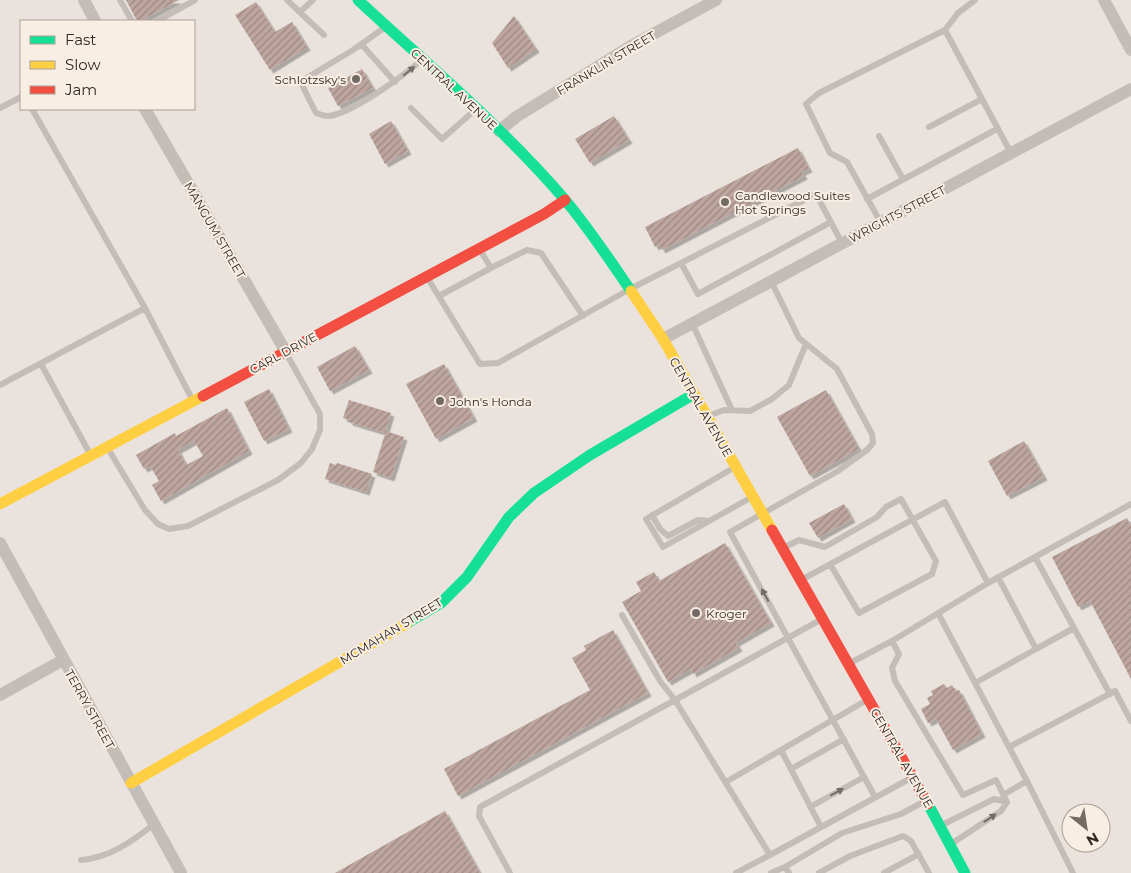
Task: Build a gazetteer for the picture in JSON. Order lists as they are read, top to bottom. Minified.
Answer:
{"streets":{"street":["FRANKLIN STREET","CENTRAL AVENUE","WRIGHTS STREET","MANGUM STREET","CARL DRIVE","MCMAHAN STREET","TERRY STREET"]},"crossings":[["FRANKLIN STREET","CENTRAL AVENUE"],["CENTRAL AVENUE","WRIGHTS STREET"],["CENTRAL AVENUE","CARL DRIVE"],["CENTRAL AVENUE","MCMAHAN STREET"],["MANGUM STREET","CARL DRIVE"],["MCMAHAN STREET","TERRY STREET"]],"places":["Schlotzsky's","Candlewood Suites Hot Springs","John's Honda","Kroger"],"legend":["Fast","Slow","Jam"],"north":"bottom right"}
